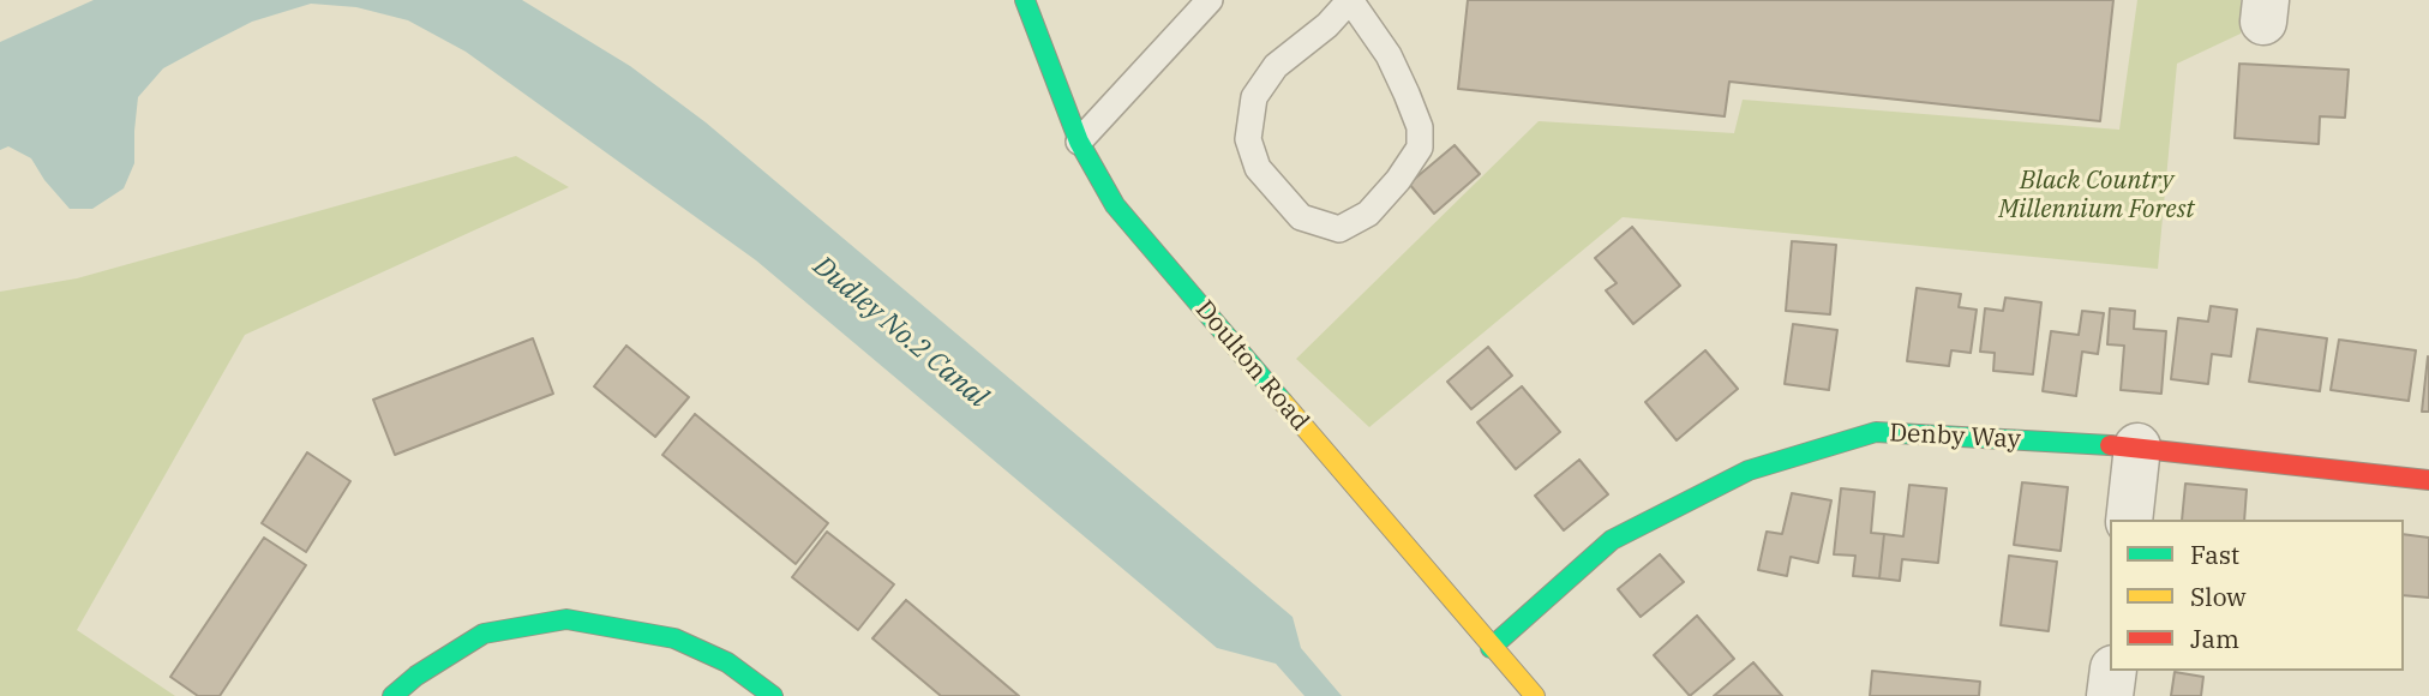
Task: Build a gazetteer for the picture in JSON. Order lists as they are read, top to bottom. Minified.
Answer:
{"streets":{"street":["Doulton Road","Denby Way"]},"crossings":[["Doulton Road","Denby Way"]],"water":["Dudley No.2 Canal"],"parks":["Black Country Millennium Forest"],"legend":["Fast","Slow","Jam"]}
